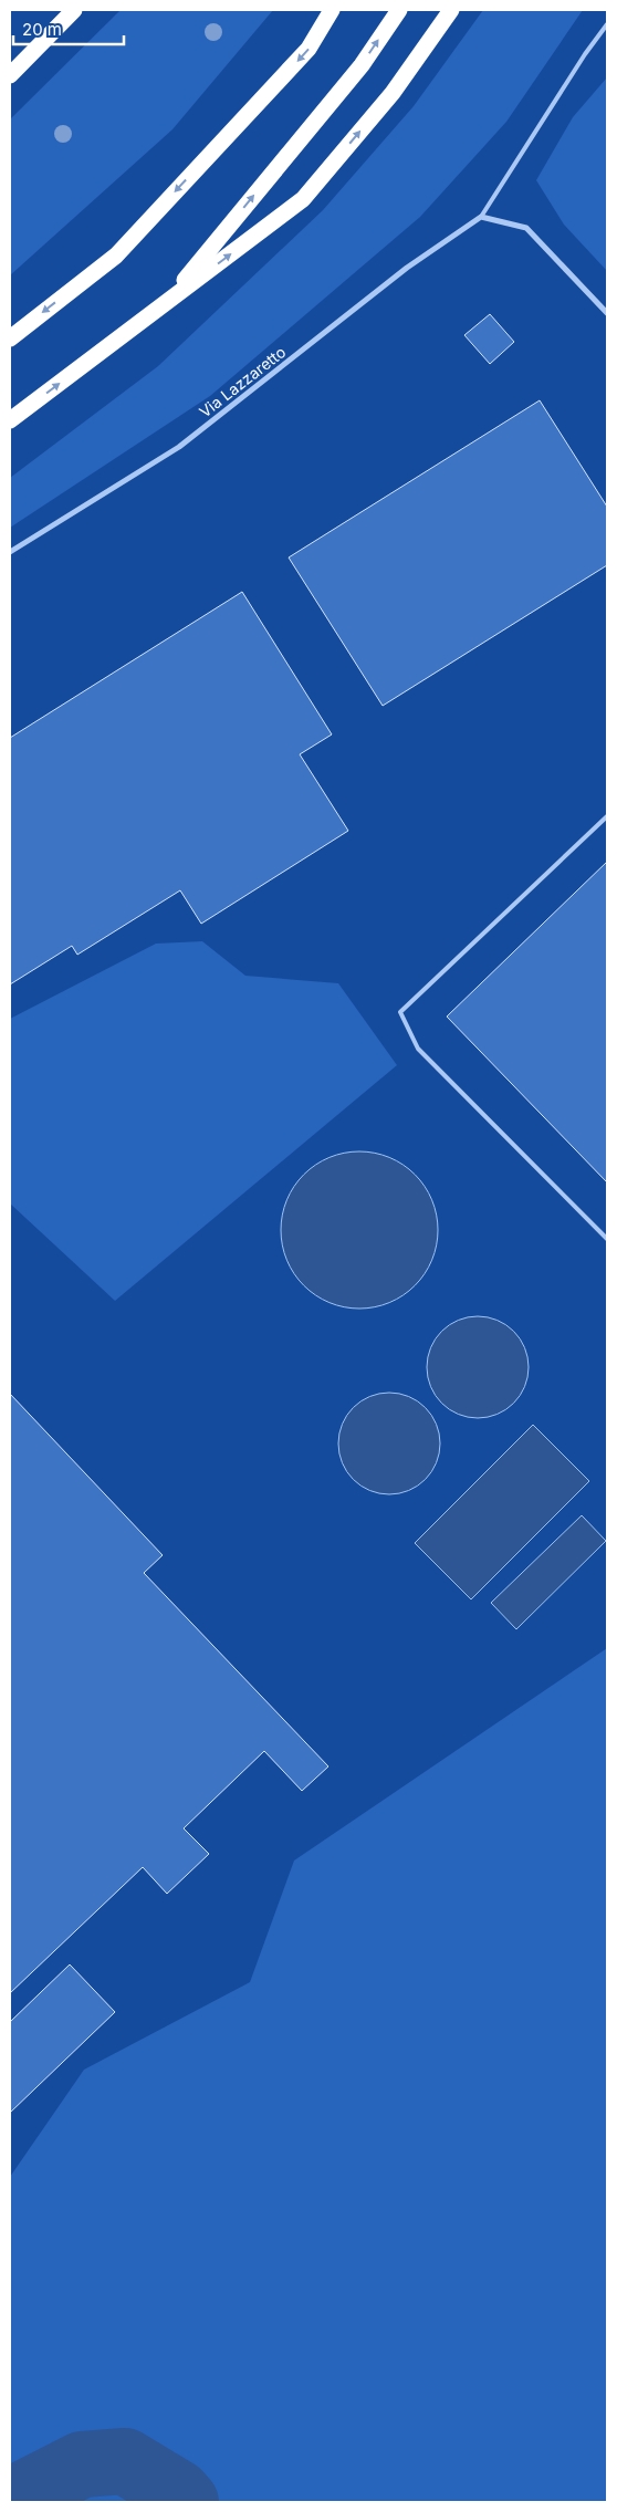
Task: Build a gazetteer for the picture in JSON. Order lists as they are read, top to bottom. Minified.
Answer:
{"streets":{"street":["Via Lazzaretto"]},"scale_bar":"20 m"}
